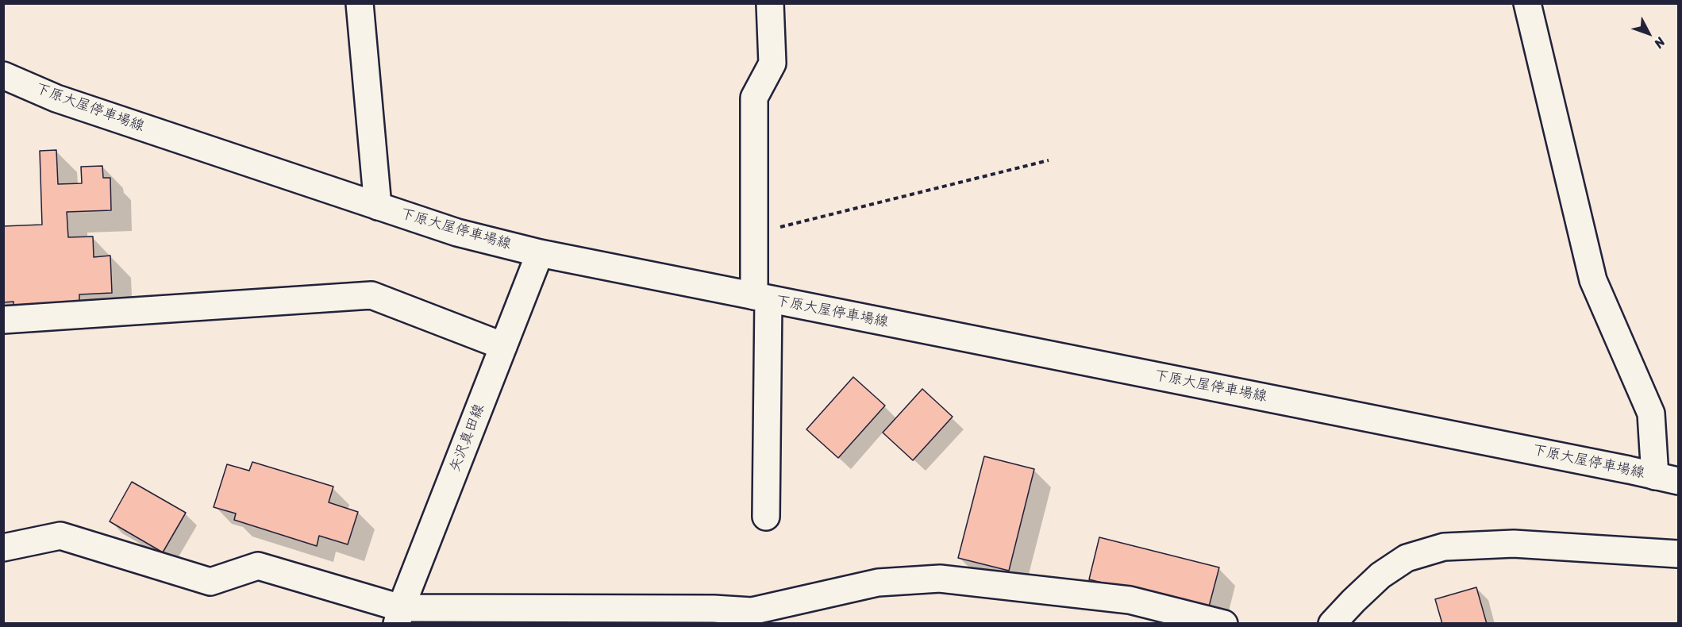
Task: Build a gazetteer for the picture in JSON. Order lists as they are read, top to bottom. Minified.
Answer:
{"streets":{"street":["下原大屋停車場線","矢沢真田線"]},"crossings":[["下原大屋停車場線","矢沢真田線"]],"north":"bottom right"}
